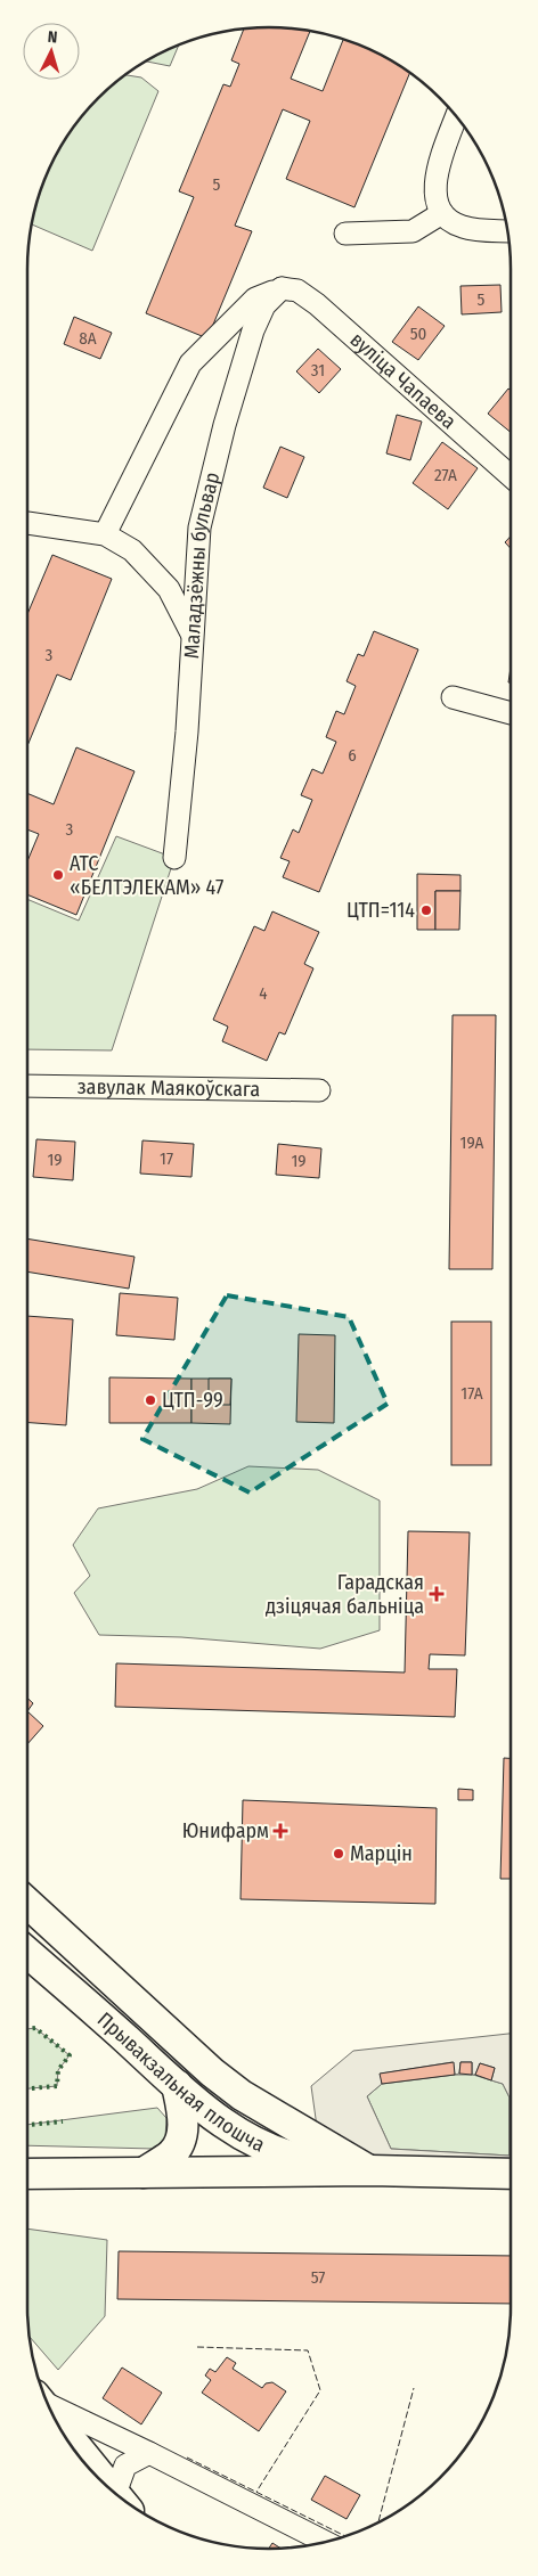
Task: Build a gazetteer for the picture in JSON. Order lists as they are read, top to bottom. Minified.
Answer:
{"streets":{"main road":["Прывакзальная плошча"],"street":["вуліца Чапаева","Маладзёжны бульвар","завулак Маякоўскага"]},"crossings":[["вуліца Чапаева","Маладзёжны бульвар"]],"places":{"other":["АТС «БЕЛТЭЛЕКАМ» 47","ЦТП=114","ЦТП-99","Марцін"],"health":["Гарадская дзіцячая бальніца","Юнифарм"]},"house_numbers":["5","5","50","8А","31","27А","3","6","3","4","19А","17","19","19","17А","57"],"north":"top"}
